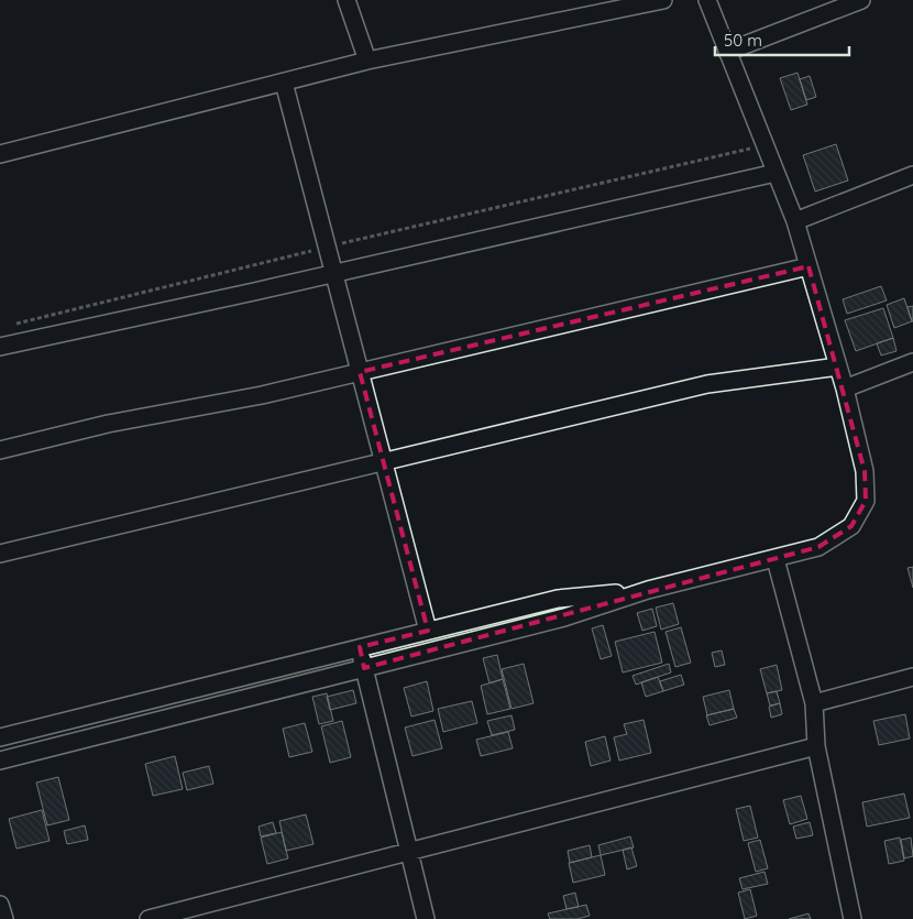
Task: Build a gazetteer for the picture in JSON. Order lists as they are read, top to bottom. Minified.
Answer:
{"scale_bar":"50 m"}
